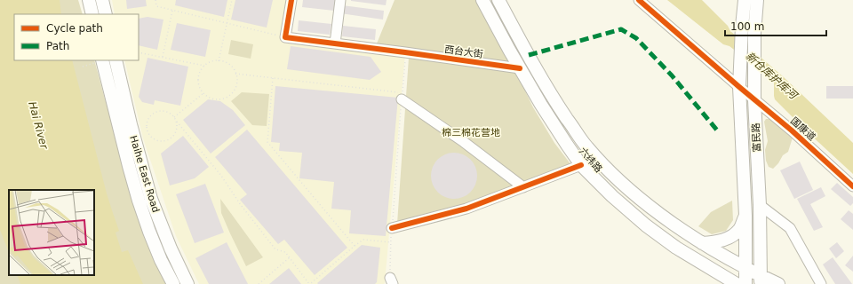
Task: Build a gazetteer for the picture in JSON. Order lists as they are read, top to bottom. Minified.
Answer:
{"streets":{"main road":["富民路","六纬路","Haihe East Road"],"street":["西台大街","国康道"]},"crossings":[["西台大街","六纬路"],["国康道","富民路"],["富民路","六纬路"]],"water":["新仓库护库河","Hai River"],"parks":["棉三棉花营地"],"legend":["Cycle path","Path"],"scale_bar":"100 m"}
